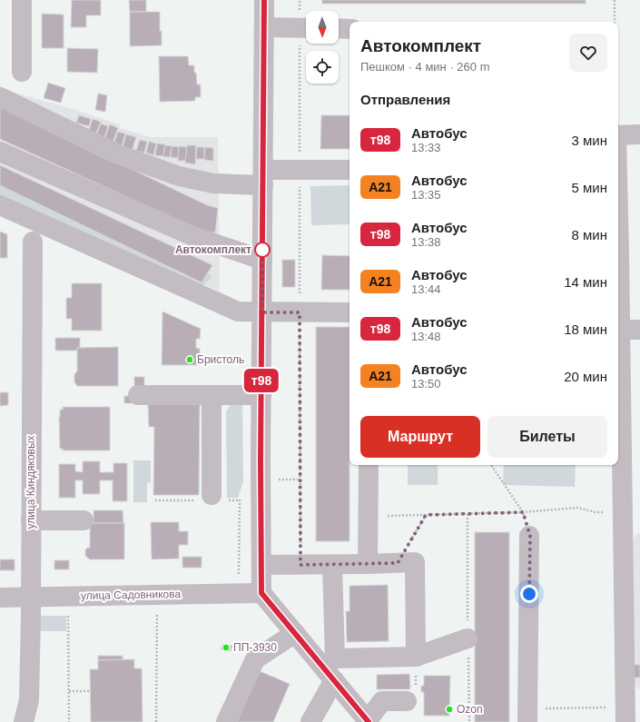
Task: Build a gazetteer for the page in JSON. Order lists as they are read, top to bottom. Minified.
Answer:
{"streets":{"street":["улица Киндяковых","улица Садовникова"]},"crossings":[["улица Киндяковых","улица Садовникова"]],"places":["Автокомплект","Бристоль","ПП-3930","Ozon"],"lines":["bus line т98"],"north":"bottom","page":{"on_map":"т98","heading":[["Автокомплект","Пешком · 4 мин · 260 m"],"Отправления"],"list":[{"mark":"т98","name":"Автобус","note":"13:33","value":"3 мин"},{"mark":"А21","name":"Автобус","note":"13:35","value":"5 мин"},{"mark":"т98","name":"Автобус","note":"13:38","value":"8 мин"},{"mark":"А21","name":"Автобус","note":"13:44","value":"14 мин"},{"mark":"т98","name":"Автобус","note":"13:48","value":"18 мин"},{"mark":"А21","name":"Автобус","note":"13:50","value":"20 мин"}],"buttons":["Маршрут","Билеты"]}}
